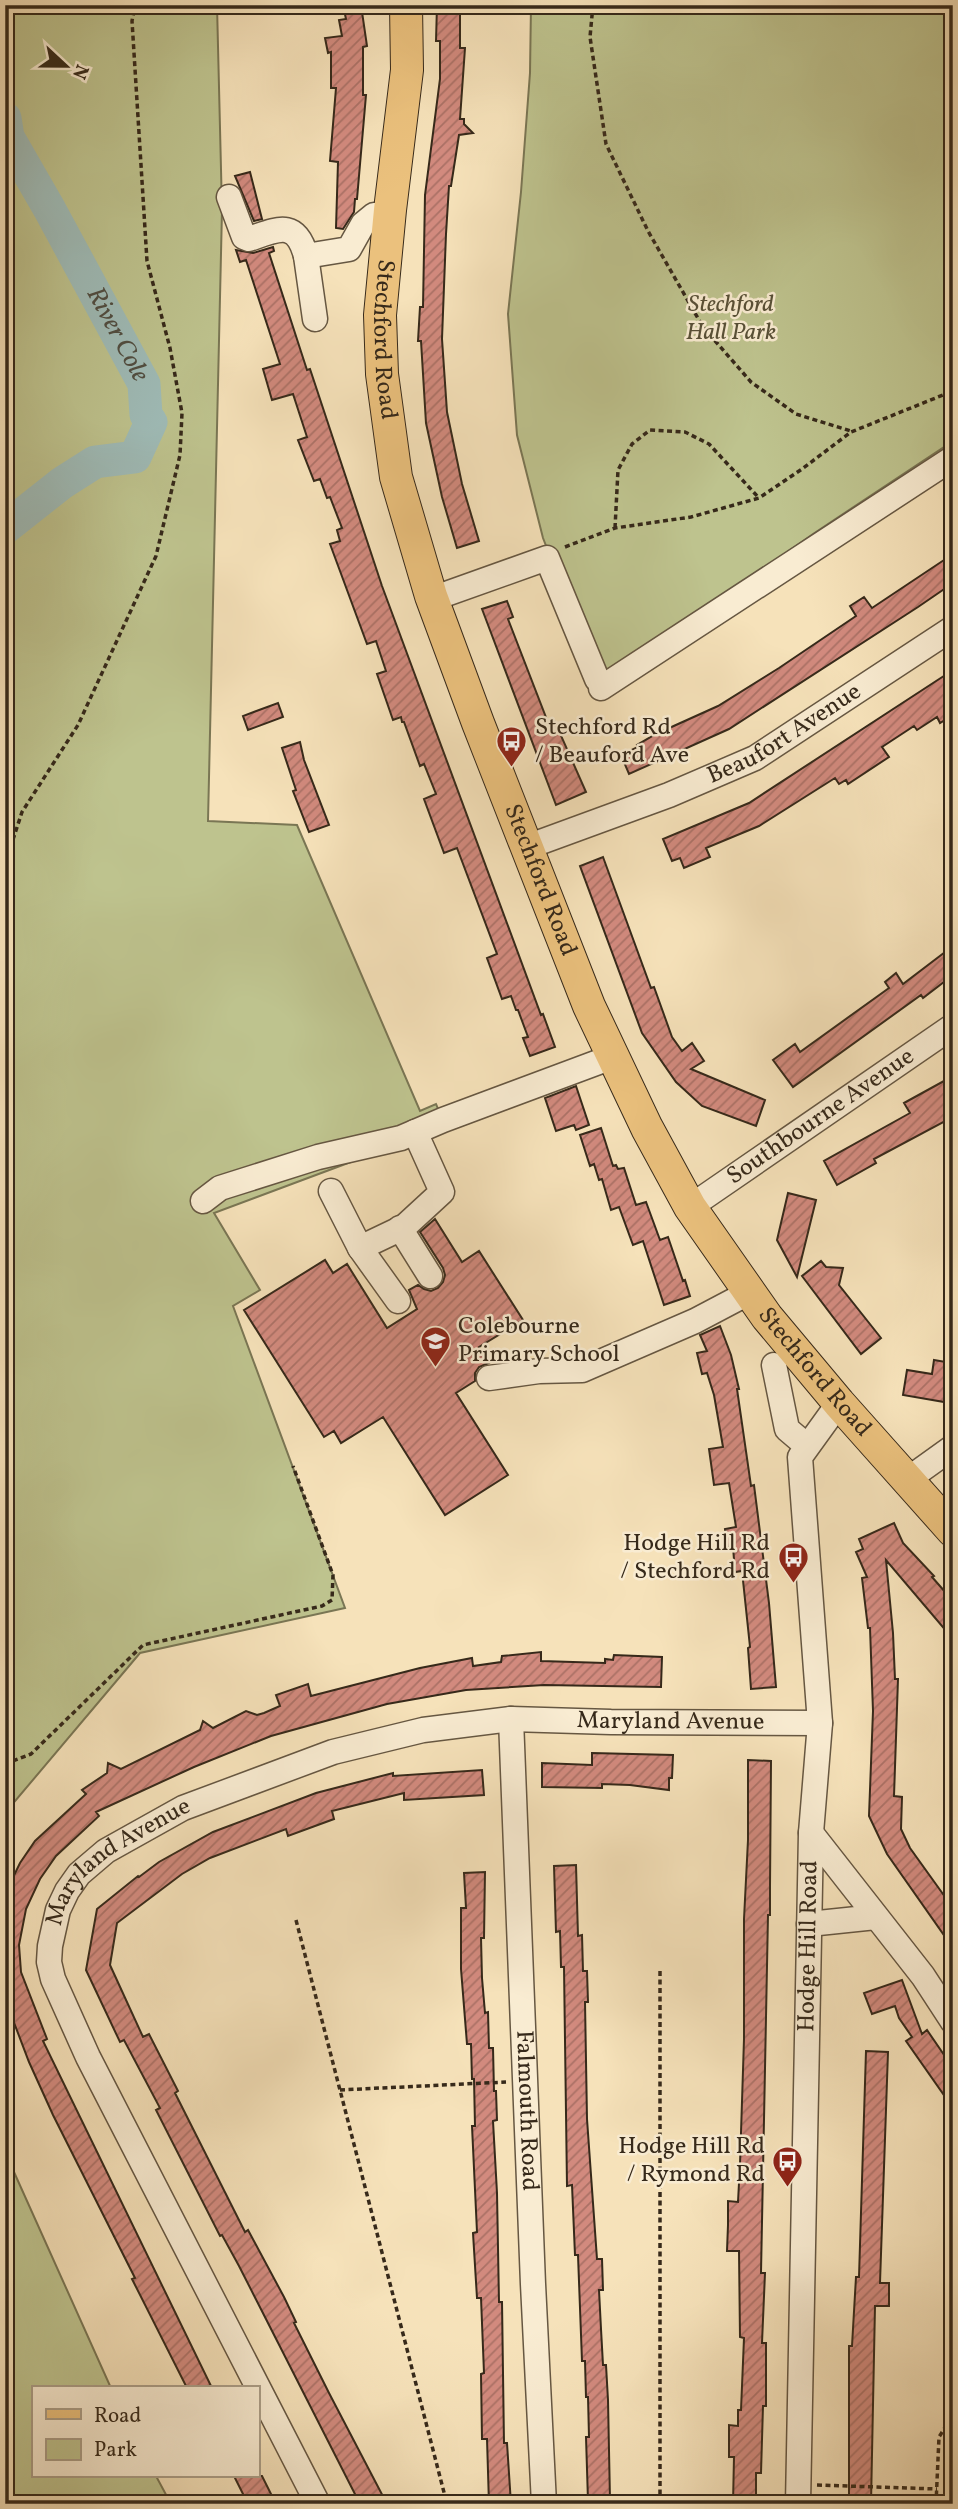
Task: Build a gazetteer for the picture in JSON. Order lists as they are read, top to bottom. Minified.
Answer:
{"streets":{"main road":["Stechford Road"],"street":["Beaufort Avenue","Southbourne Avenue","Maryland Avenue","Hodge Hill Road","Falmouth Road"]},"crossings":[["Stechford Road","Beaufort Avenue"],["Stechford Road","Southbourne Avenue"],["Stechford Road","Hodge Hill Road"],["Maryland Avenue","Hodge Hill Road"],["Maryland Avenue","Falmouth Road"]],"water":["River Cole"],"parks":["Stechford Hall Park"],"places":{"bus stop":["Stechford Rd / Beauford Ave","Hodge Hill Rd / Stechford Rd","Hodge Hill Rd / Rymond Rd"],"school or university":["Colebourne Primary School"]},"legend":["Road","Park"],"north":"right"}
